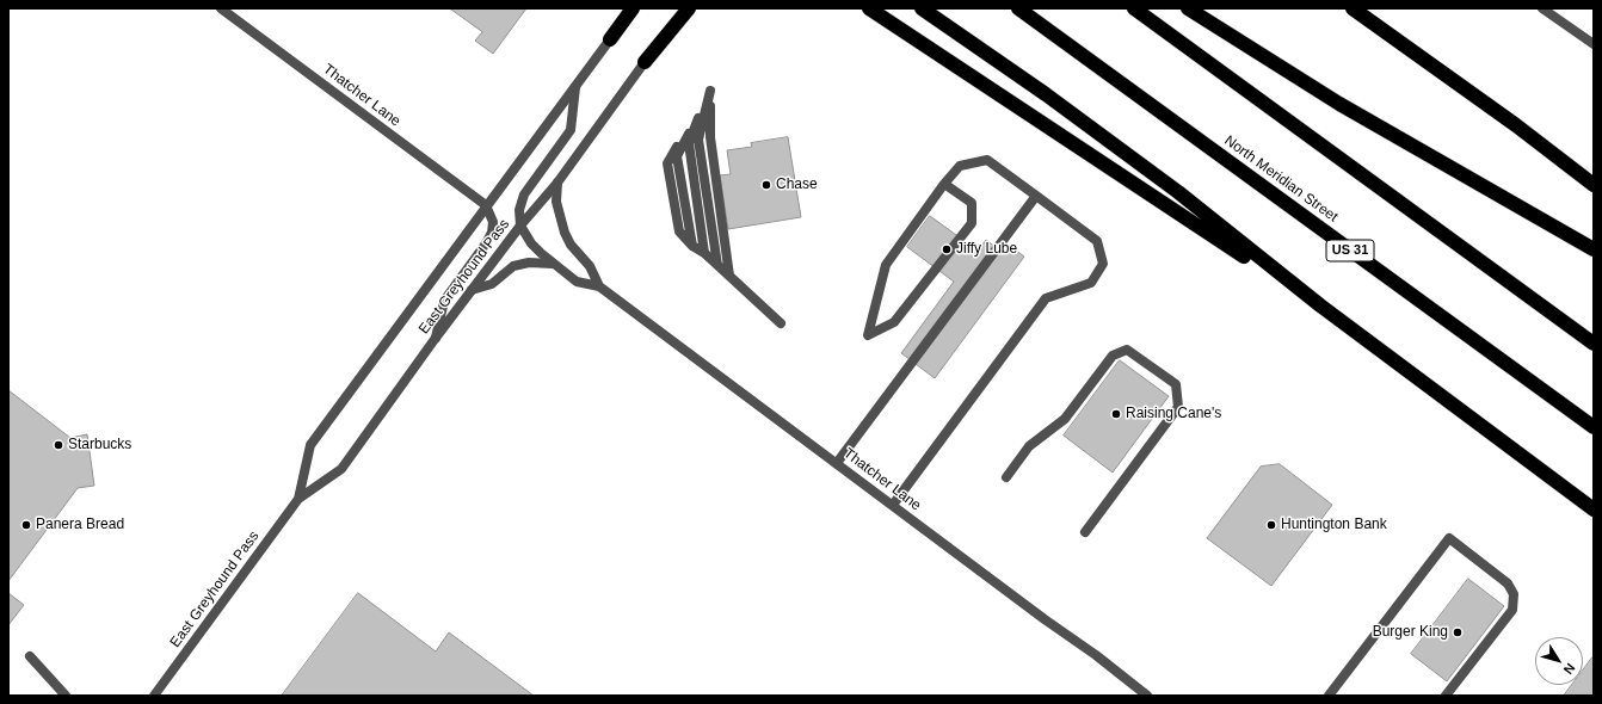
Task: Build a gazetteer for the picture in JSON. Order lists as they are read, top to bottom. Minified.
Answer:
{"streets":{"highway":["North Meridian Street","US 31"],"street":["Thatcher Lane","East Greyhound Pass"]},"crossings":[["Thatcher Lane","East Greyhound Pass"]],"places":["Chase","Jiffy Lube","Raising Cane's","Starbucks","Panera Bread","Huntington Bank","Burger King"],"north":"bottom right"}
